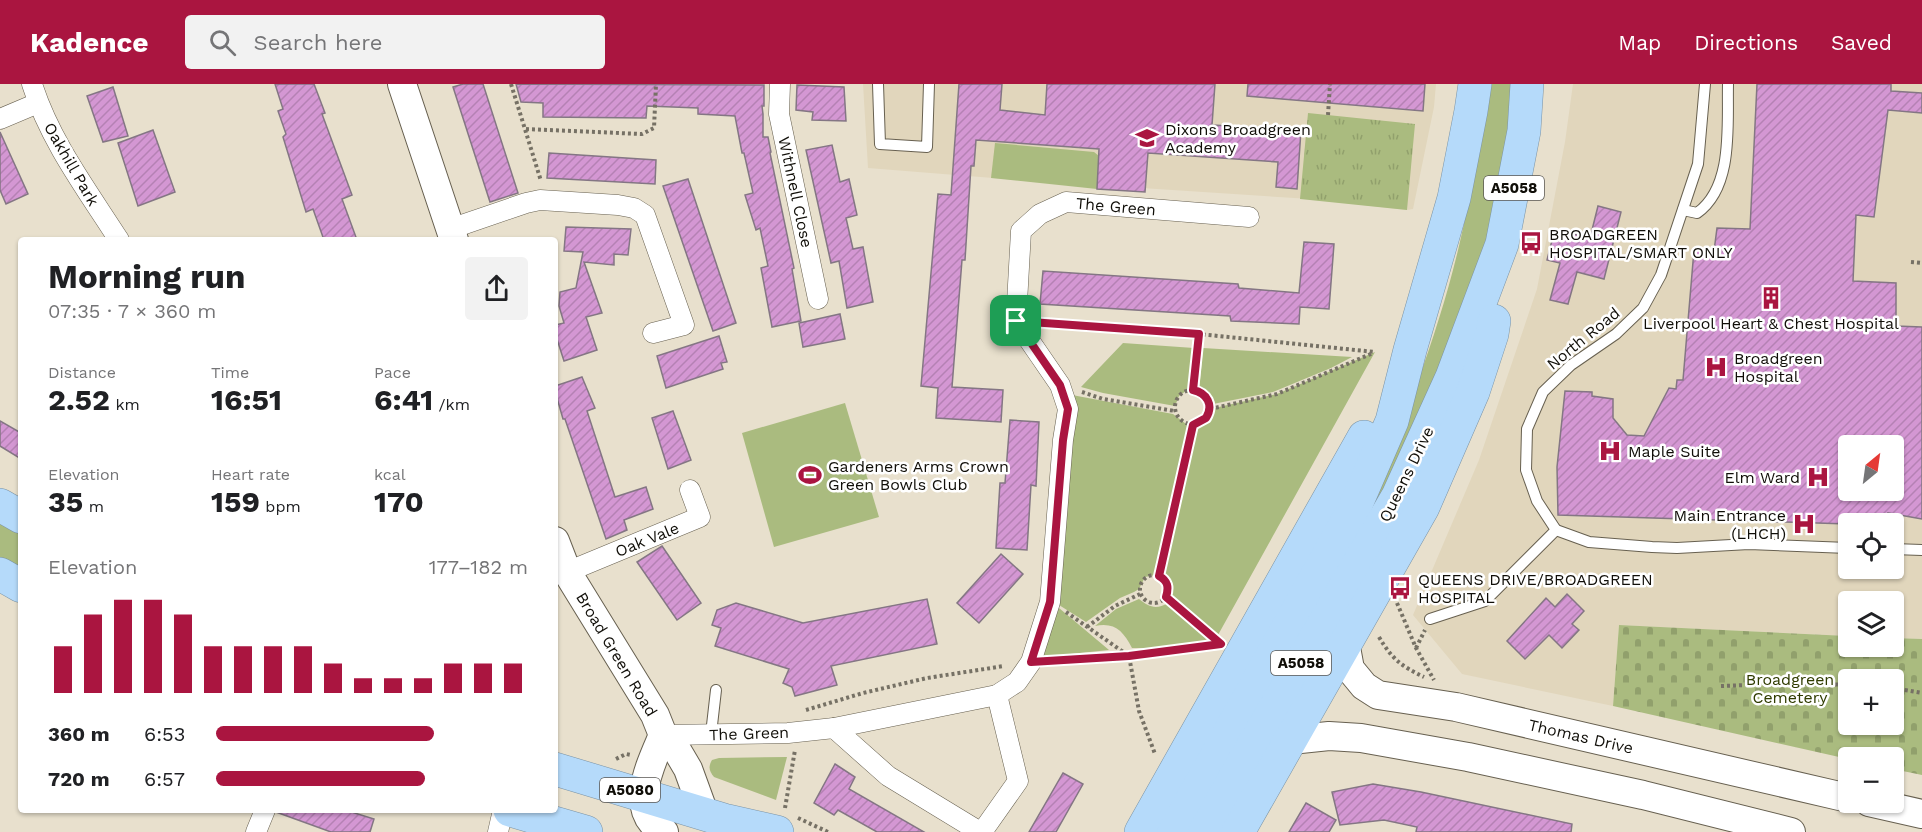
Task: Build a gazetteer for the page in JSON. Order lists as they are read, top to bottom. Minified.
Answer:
{"streets":{"highway":["A5058","Queens Drive","A5080"],"street":["Oakhill Park","Withnell Close","The Green","Oak Vale","Broad Green Road","Thomas Drive"],"lane":["North Road"]},"crossings":[["The Green","Broad Green Road"],["Oak Vale","Broad Green Road"],["Broad Green Road","A5080"]],"parks":["Broadgreen Cemetery"],"places":{"school or university":["Dixons Broadgreen Academy"],"bus stop":["BROADGREEN HOSPITAL/SMART ONLY","QUEENS DRIVE/BROADGREEN HOSPITAL"],"building":["Liverpool Heart & Chest Hospital"],"hospital":["Broadgreen Hospital","Maple Suite","Elm Ward","Main Entrance (LHCH)"],"sports":["Gardeners Arms Crown Green Bowls Club"]},"north":"top right","page":{"header":"Kadence","search":"Search here","nav":["Map","Directions","Saved"],"heading":["Morning run","07:35 · 7 × 360 m"],"stats":[["Distance","2.52 km"],["Time","16:51"],["Pace","6:41 /km"],["Elevation","35 m"],["Heart rate","159 bpm"],["kcal","170"]],"map_buttons":["+","−"],"chart":["Elevation","177–182 m"],"list":[{"name":"360 m","note":"6:53"},{"name":"720 m","note":"6:57"}]}}
